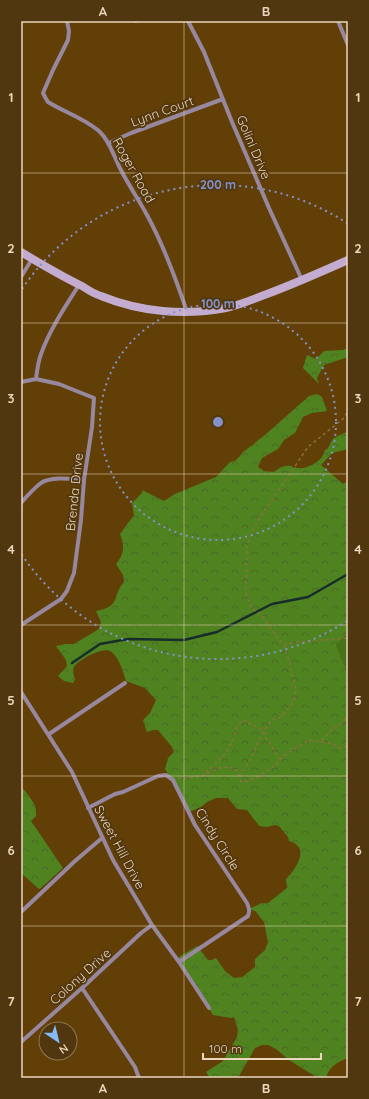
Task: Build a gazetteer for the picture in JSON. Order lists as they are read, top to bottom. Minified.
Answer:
{"streets":{"street":["Lynn Court","Golini Drive","Roger Road","Brenda Drive","Cindy Circle","Sweet Hill Drive","Colony Drive"]},"crossings":[["Lynn Court","Golini Drive"],["Lynn Court","Roger Road"],["Cindy Circle","Sweet Hill Drive"],["Sweet Hill Drive","Colony Drive"]],"scale_bar":"100 m","north":"bottom right","grid":{"columns":["A","B"],"rows":["1","2","3","4","5","6","7"]},"rings":["200 m","100 m"]}
